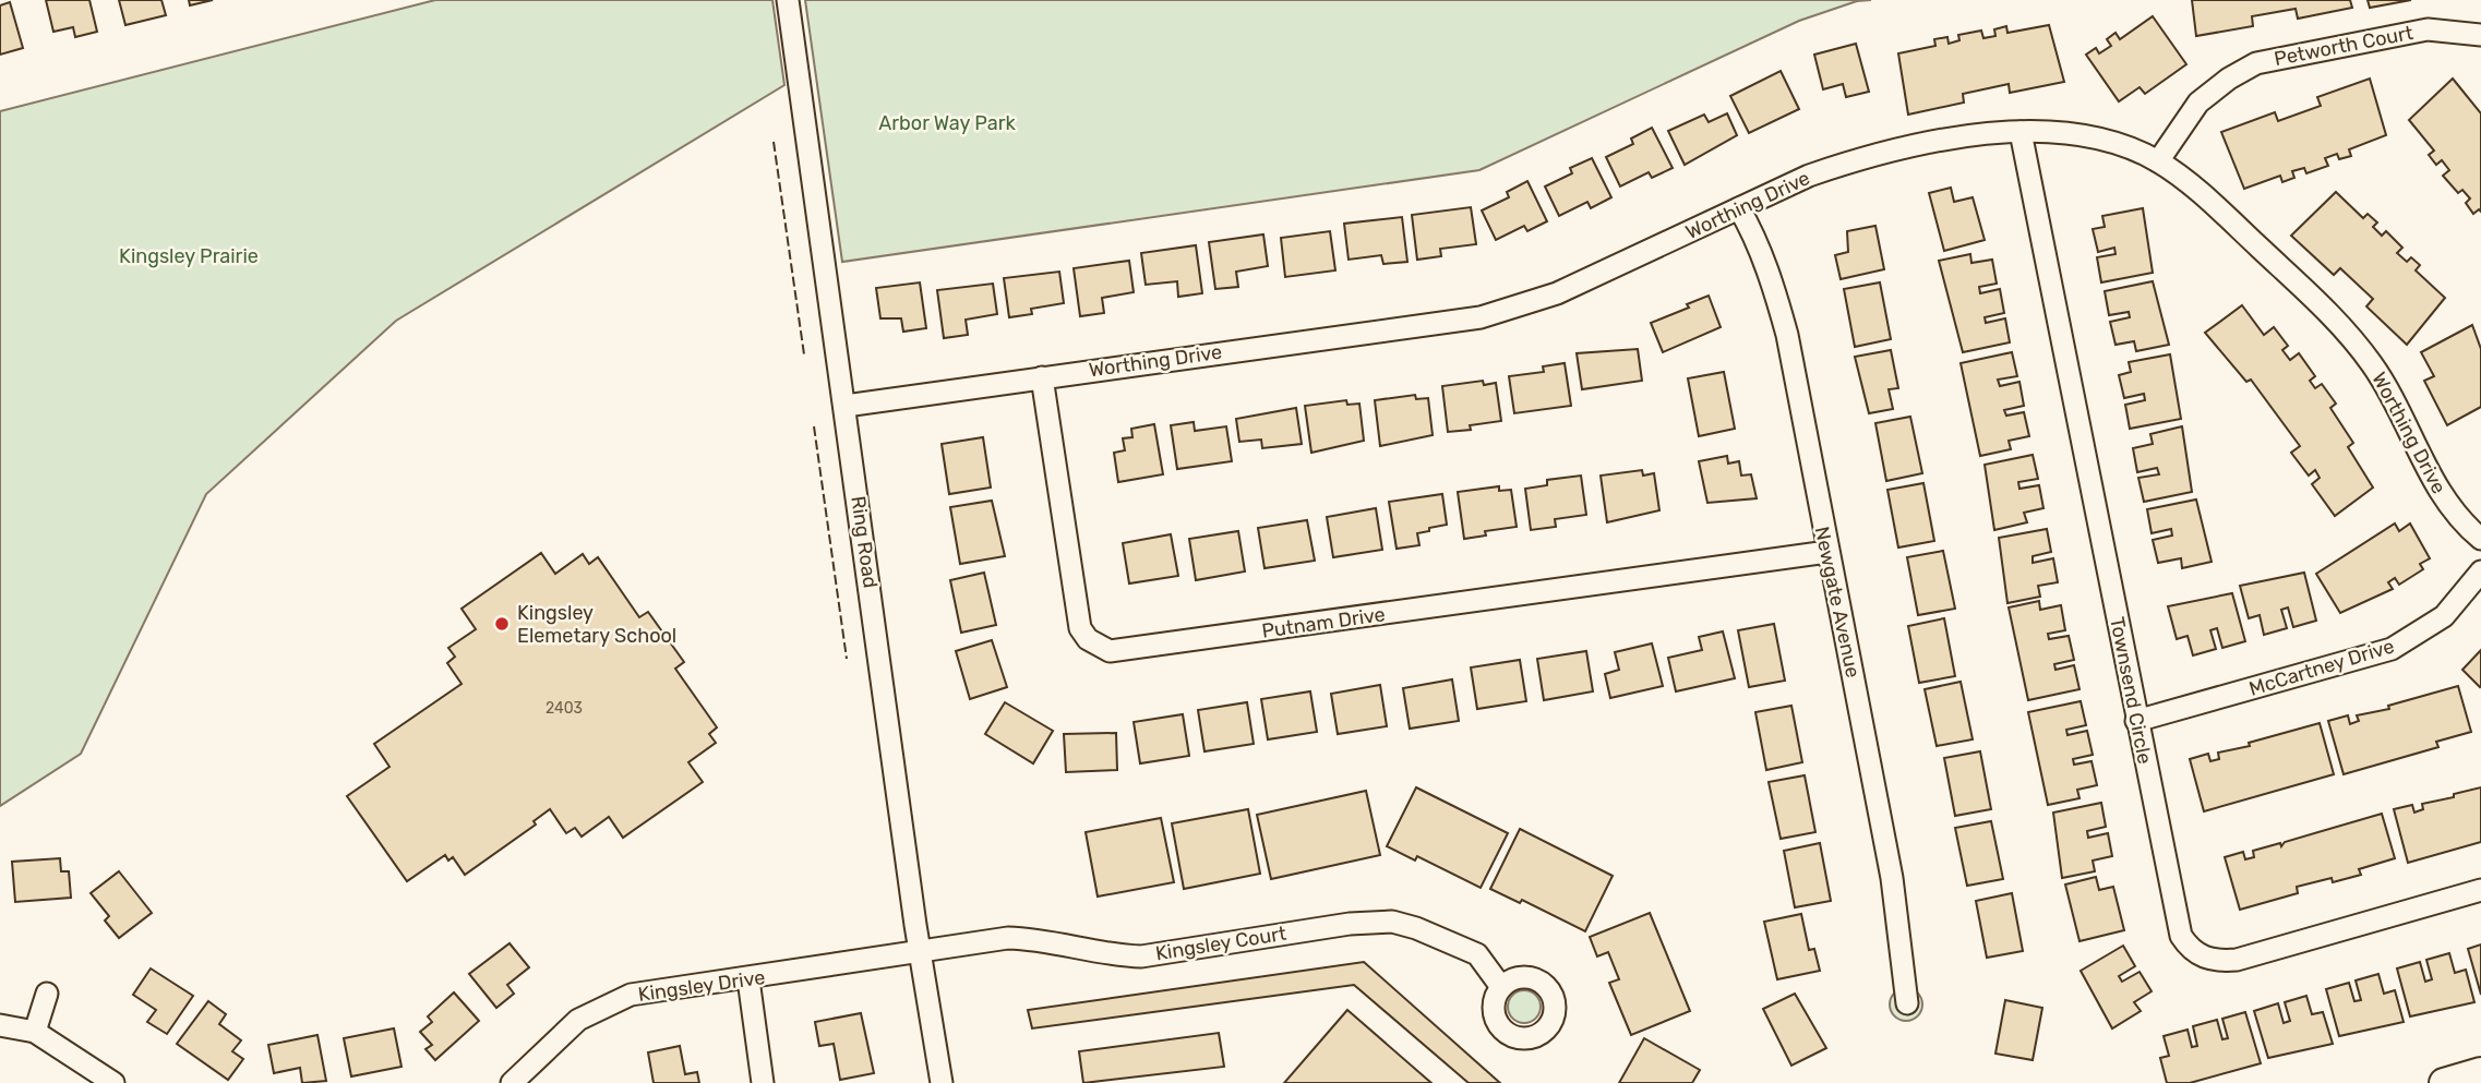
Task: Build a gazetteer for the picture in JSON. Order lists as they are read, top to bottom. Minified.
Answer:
{"streets":{"street":["Petworth Court","Worthing Drive","Ring Road","Newgate Avenue","Putnam Drive","McCartney Drive","Townsend Circle","Kingsley Court","Kingsley Drive"]},"crossings":[["Petworth Court","Worthing Drive"],["Worthing Drive","Ring Road"],["Worthing Drive","Newgate Avenue"],["Worthing Drive","Putnam Drive"],["Worthing Drive","Townsend Circle"],["Ring Road","Kingsley Court"],["Ring Road","Kingsley Drive"],["Newgate Avenue","Putnam Drive"],["McCartney Drive","Townsend Circle"],["Kingsley Court","Kingsley Drive"]],"parks":["Arbor Way Park","Kingsley Prairie"],"places":["Kingsley Elemetary School"],"house_numbers":["2403"]}
